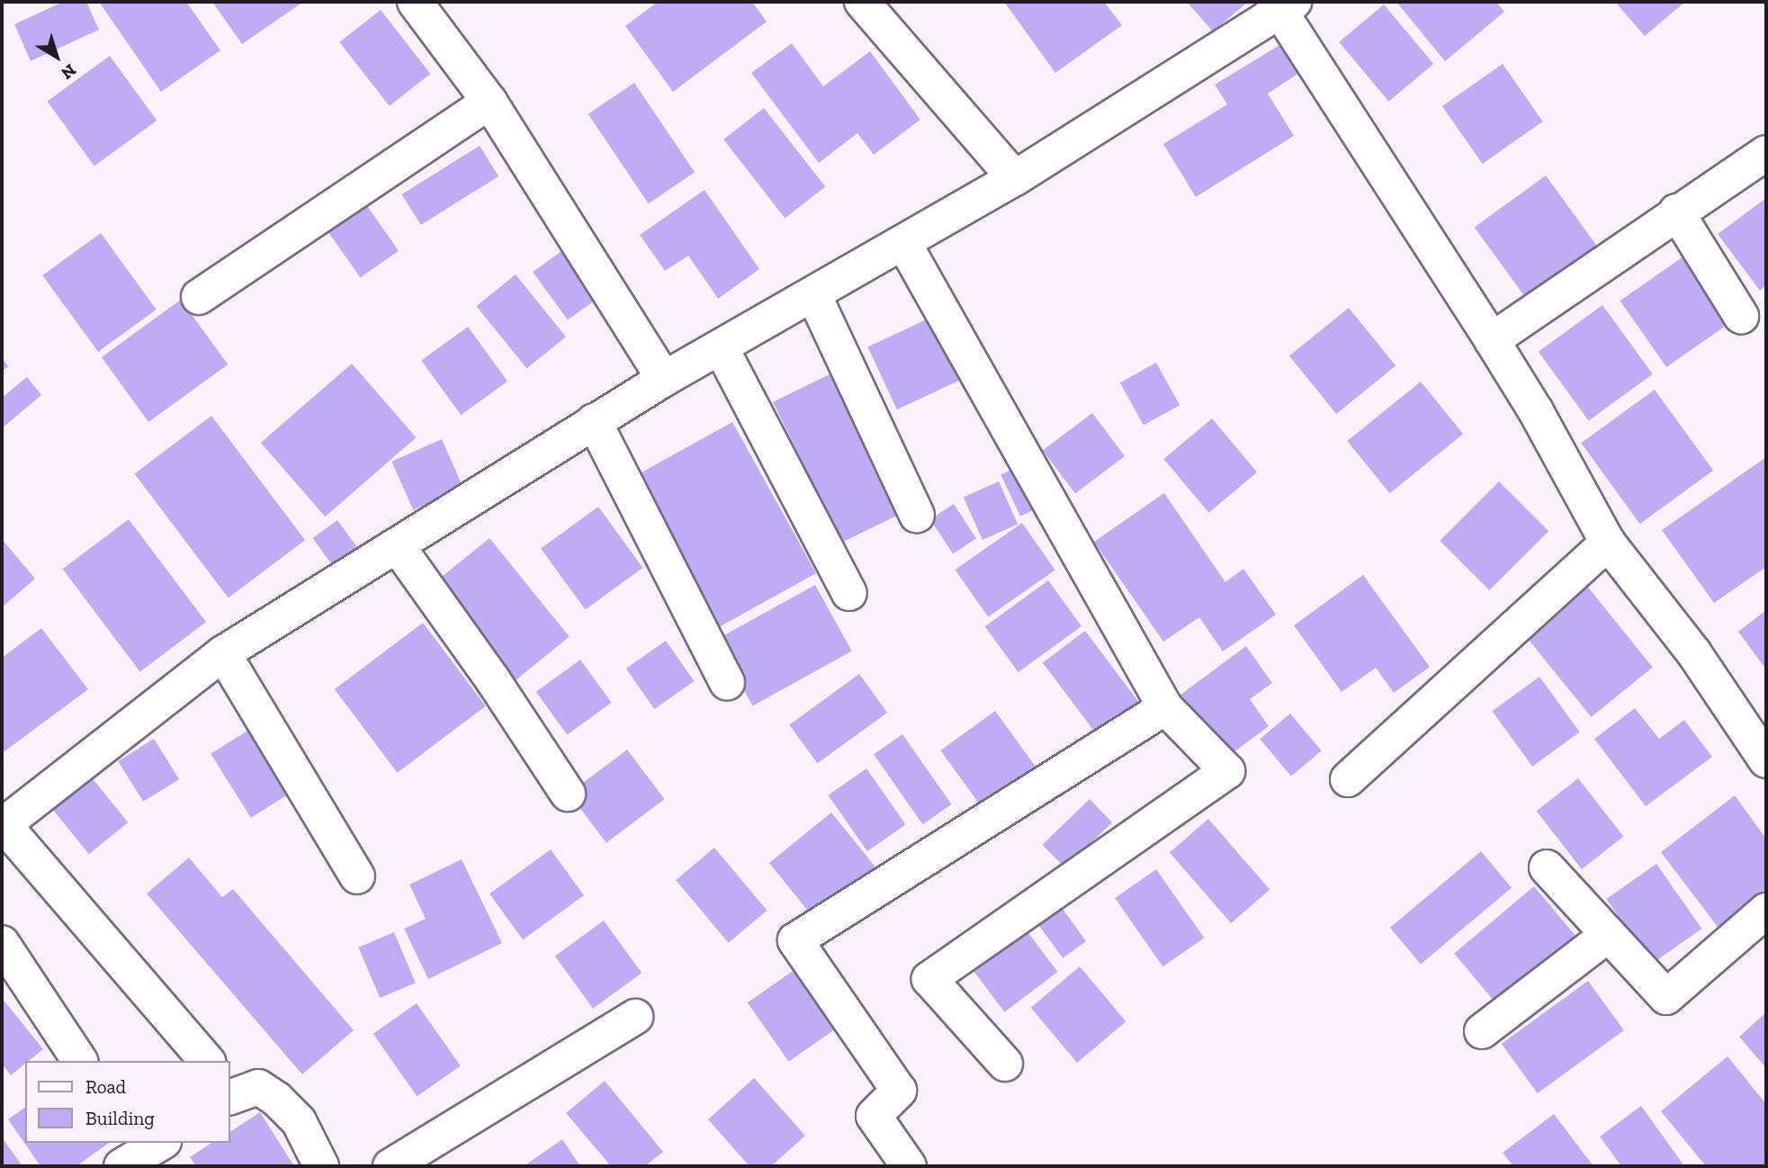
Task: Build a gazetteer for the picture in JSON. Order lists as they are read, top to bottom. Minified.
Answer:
{"legend":["Road","Building"],"north":"bottom right"}
